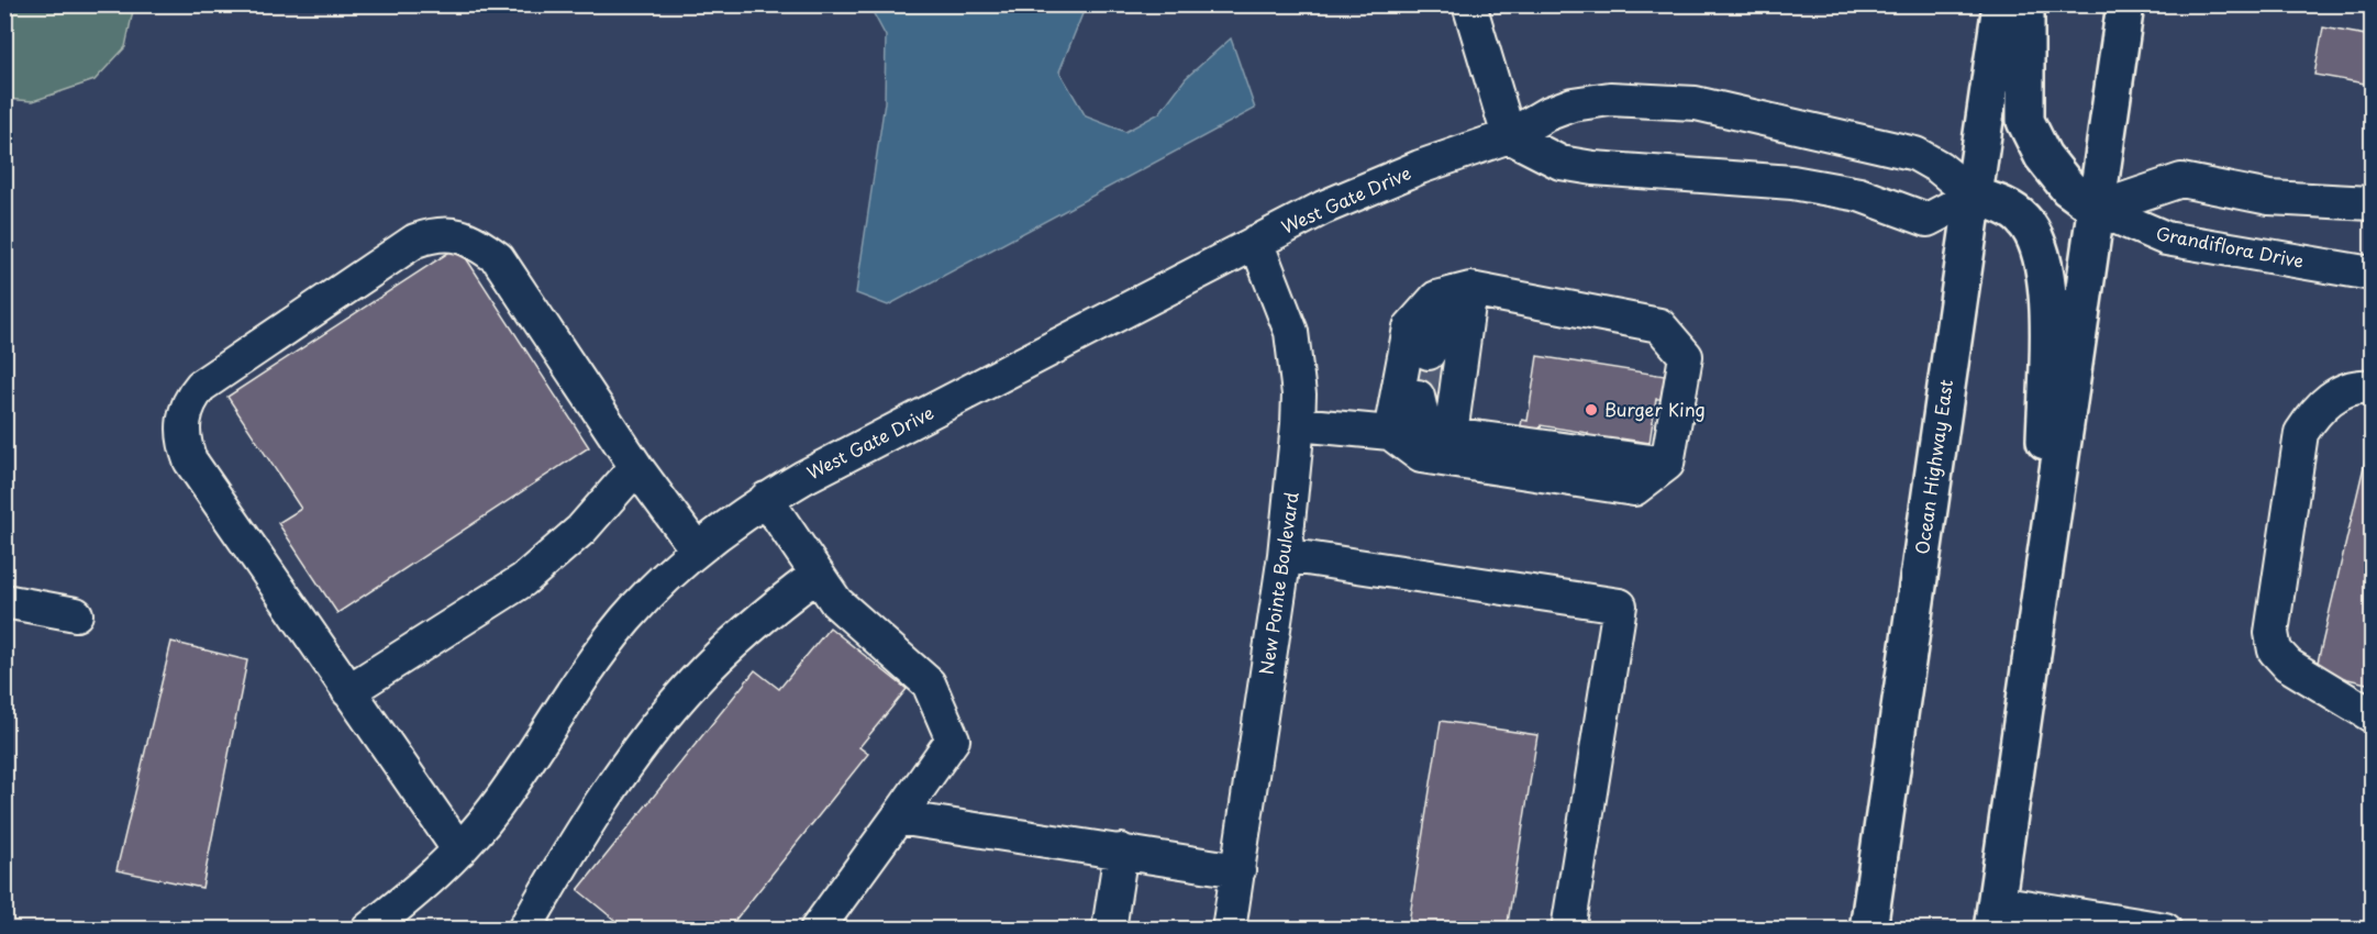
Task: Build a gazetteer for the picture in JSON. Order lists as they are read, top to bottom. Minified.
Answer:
{"streets":{"highway":["Ocean Highway East"],"street":["West Gate Drive","Grandiflora Drive","New Pointe Boulevard"]},"crossings":[["West Gate Drive","Ocean Highway East"],["West Gate Drive","New Pointe Boulevard"]],"places":["Burger King"]}
